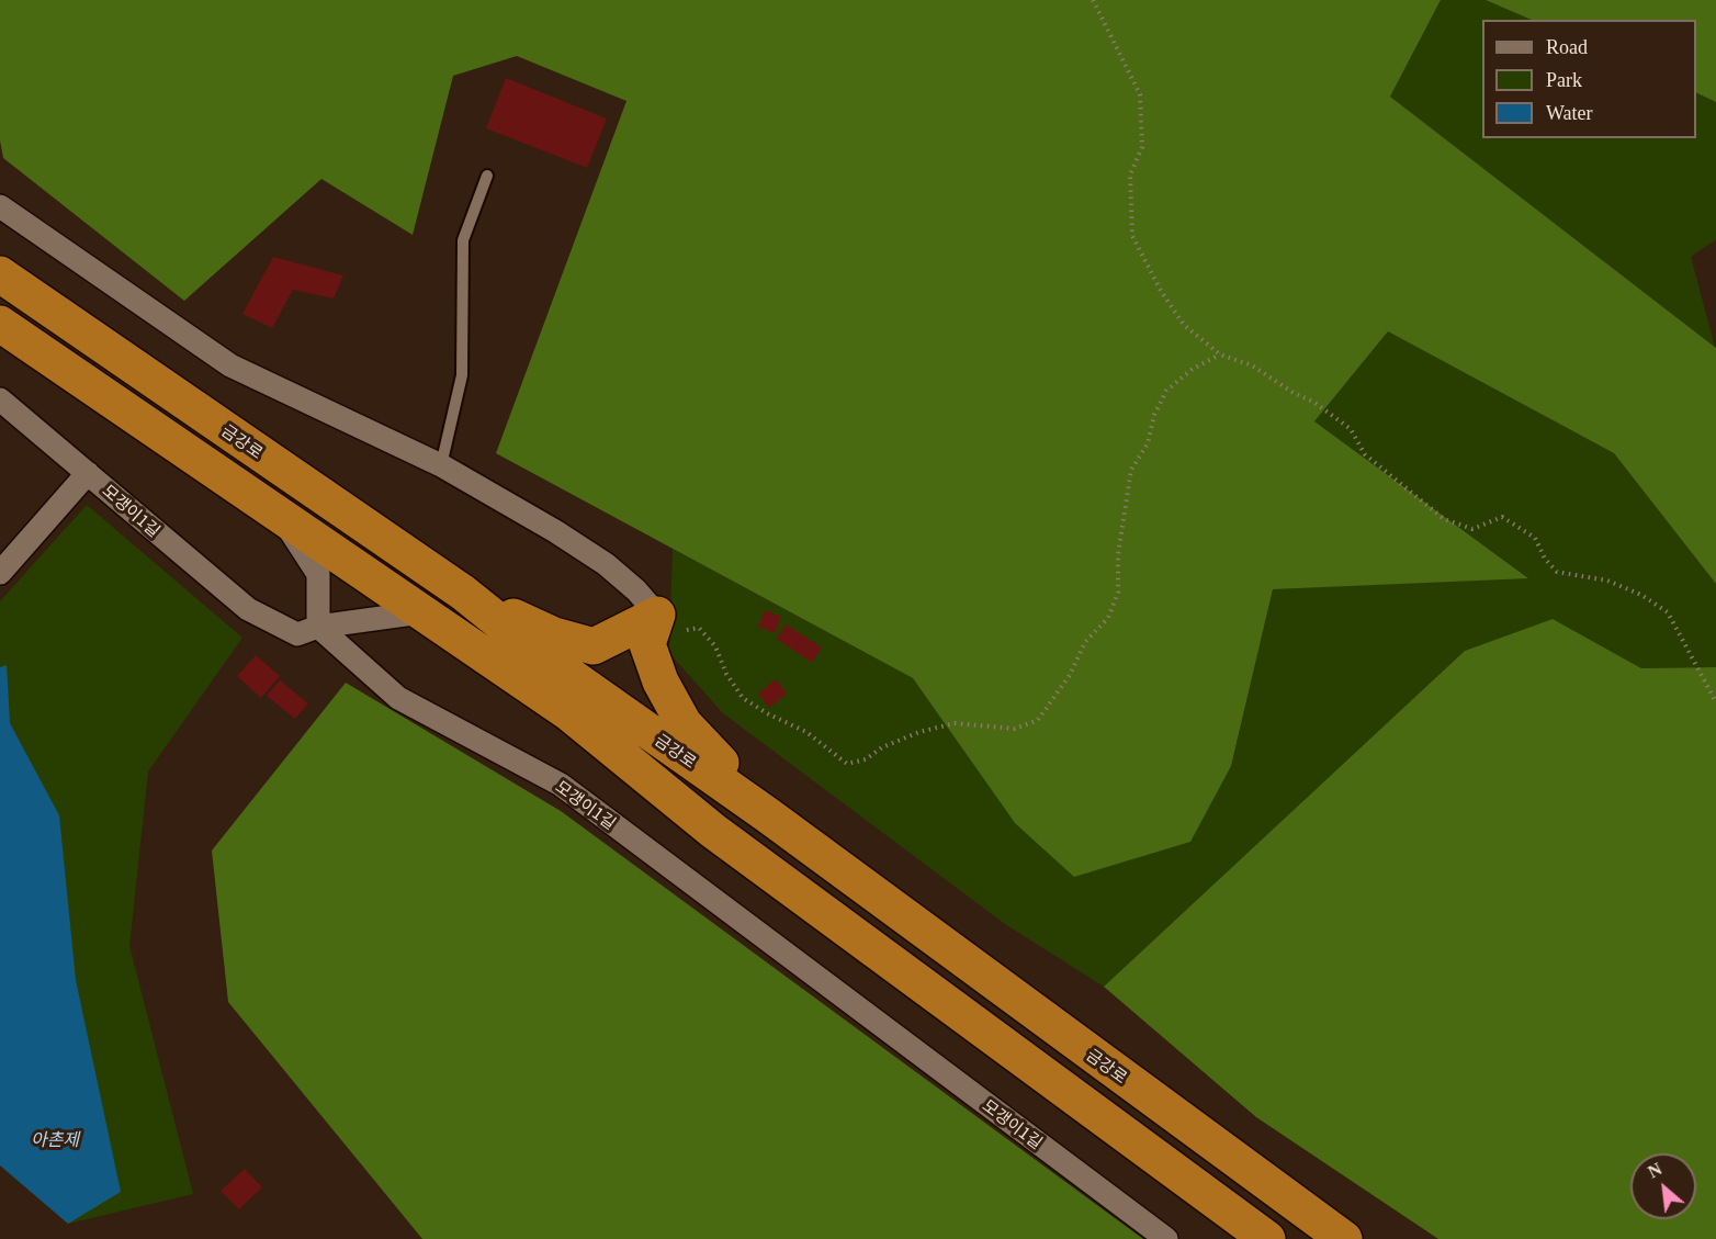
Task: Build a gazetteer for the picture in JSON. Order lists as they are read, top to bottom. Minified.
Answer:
{"streets":{"highway":["금강로"],"street":["모갱이1길"]},"water":["아촌제"],"legend":["Road","Park","Water"],"north":"top left"}
